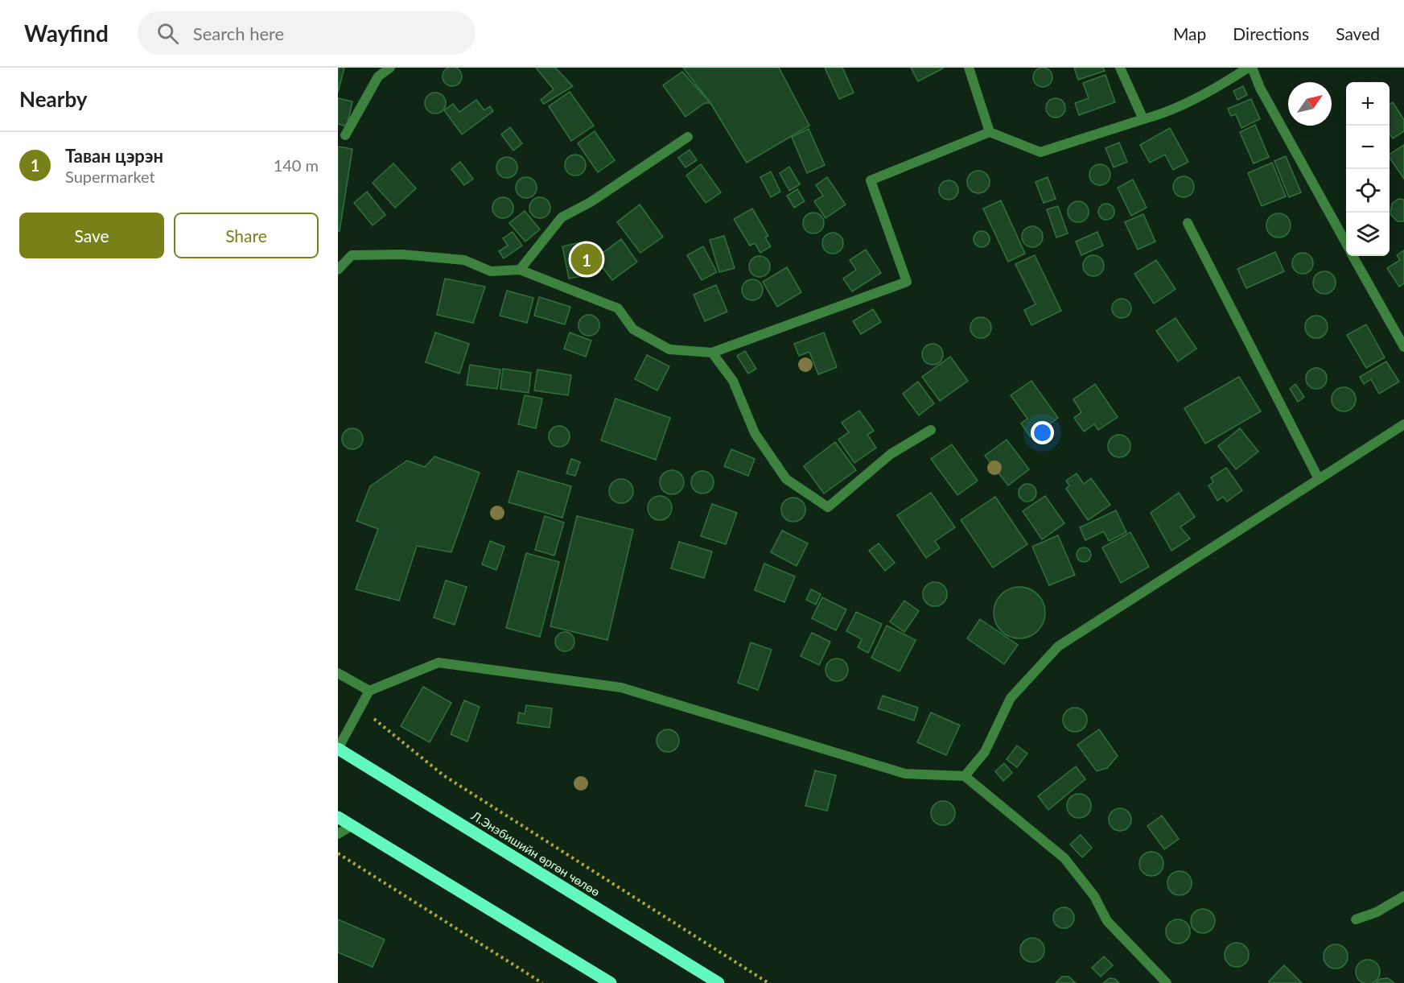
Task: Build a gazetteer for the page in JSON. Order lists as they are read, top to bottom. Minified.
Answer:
{"streets":{"main road":["Л.Энэбишийн өргөн чөлөө"]},"north":"top right","page":{"header":"Wayfind","search":"Search here","nav":["Map","Directions","Saved"],"heading":"Nearby","map_buttons":["+","−"],"list":[{"mark":"1","name":"Таван цэрэн","note":"Supermarket","value":"140 m"}],"buttons":["Save","Share"],"pins":"1"}}
